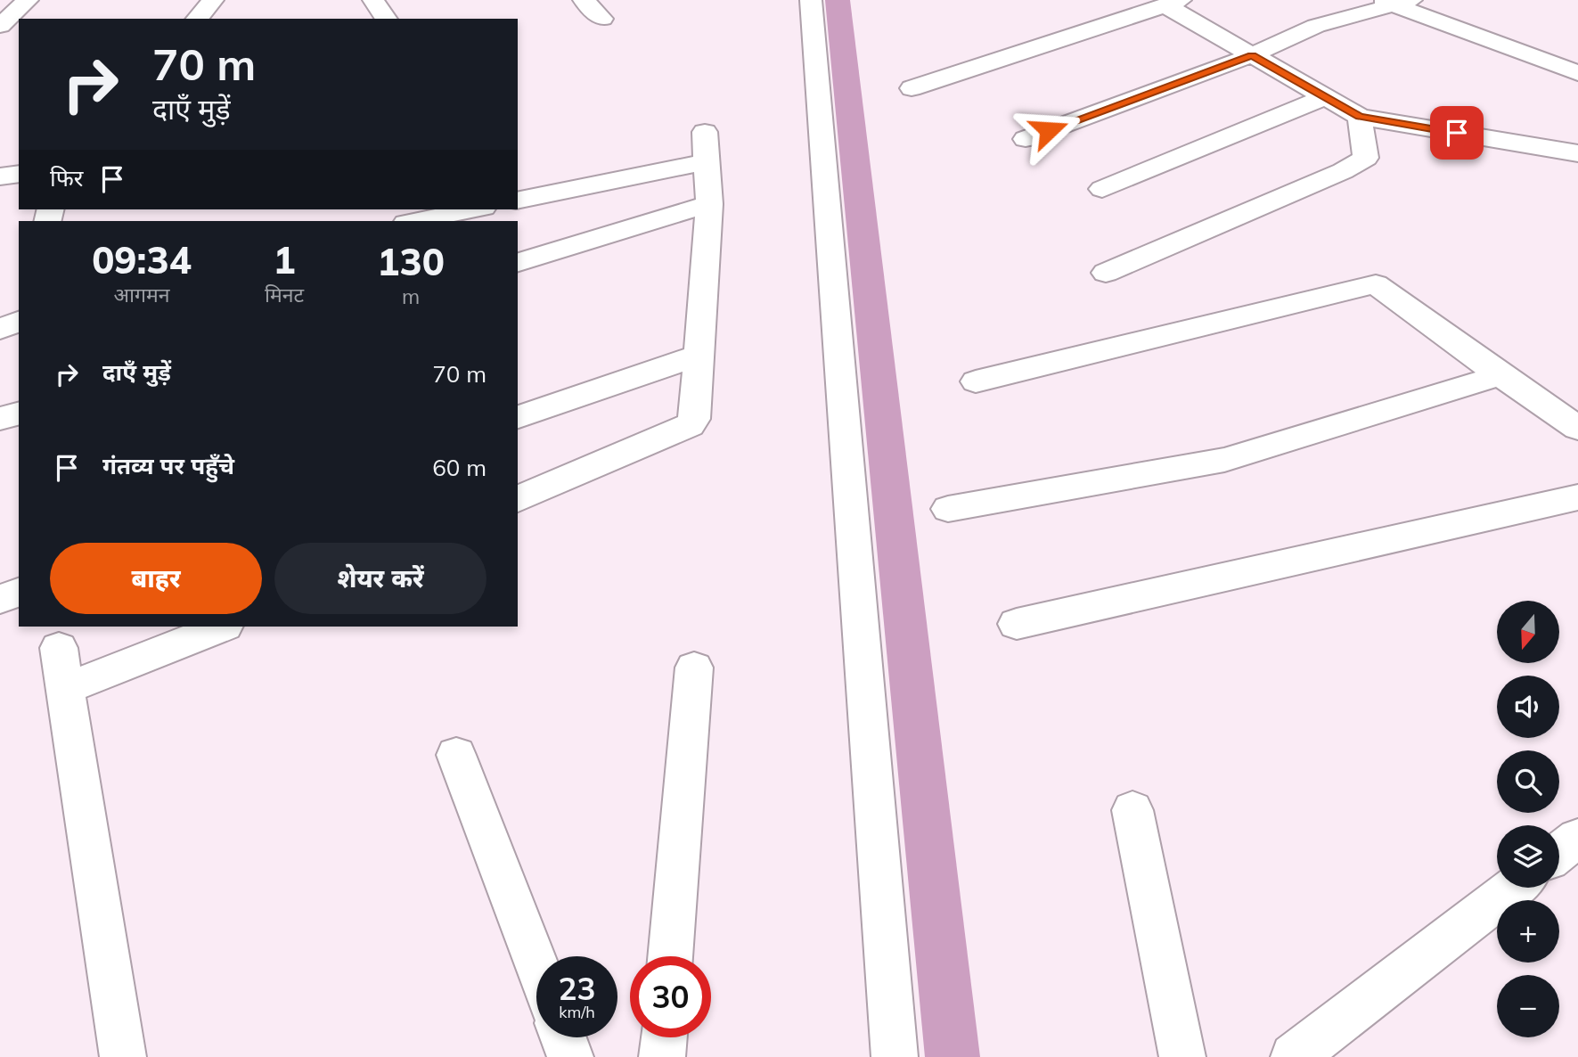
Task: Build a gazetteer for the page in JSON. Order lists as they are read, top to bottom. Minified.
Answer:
{"north":"bottom","page":{"turn":["70 m","दाएँ मुड़ें"],"then":"फिर","eta":["09:34","आगमन","1","मिनट","130","m"],"list":[{"name":"दाएँ मुड़ें","value":"70 m"},{"name":"गंतव्य पर पहुँचे","value":"60 m"}],"buttons":["बाहर","शेयर करें"],"map_buttons":["+","−"],"speed":"23 km/h","limit":"30"}}
